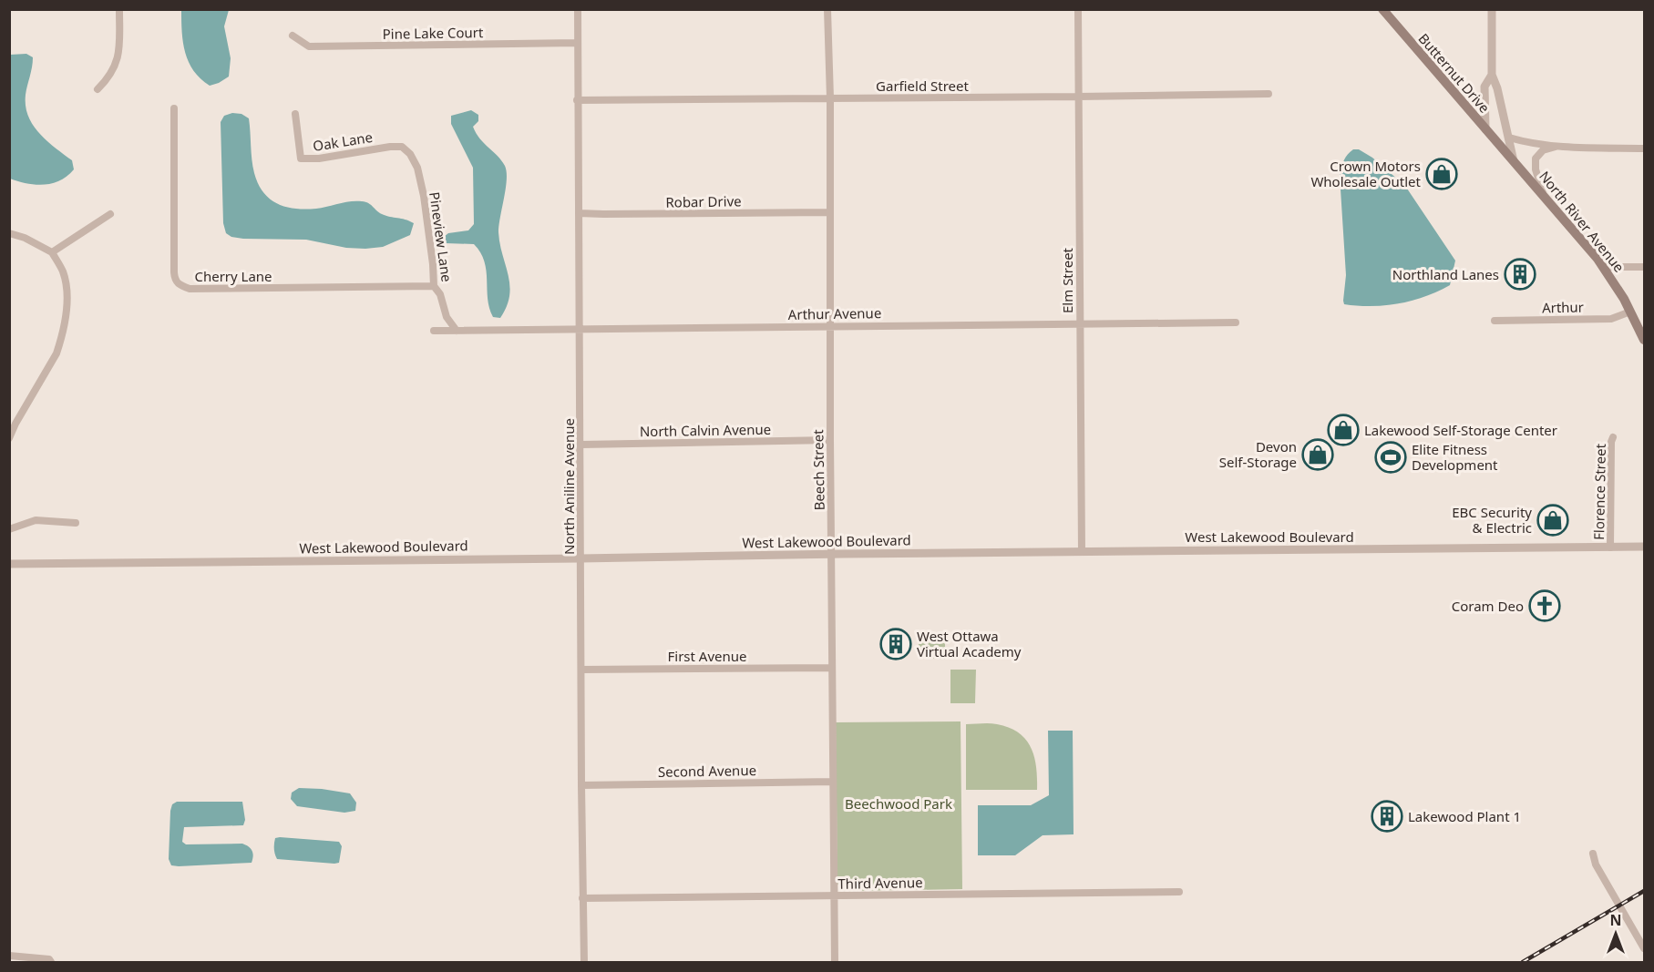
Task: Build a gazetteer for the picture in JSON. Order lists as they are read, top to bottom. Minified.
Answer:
{"streets":{"main road":["Butternut Drive","North River Avenue"],"street":["Pine Lake Court","Garfield Street","Oak Lane","Robar Drive","Pineview Lane","Cherry Lane","Elm Street","Arthur","Arthur Avenue","North Calvin Avenue","Beech Street","North Aniline Avenue","Florence Street","West Lakewood Boulevard","First Avenue","Second Avenue","Third Avenue"]},"crossings":[["Pine Lake Court","North Aniline Avenue"],["Butternut Drive","North River Avenue"],["Garfield Street","Elm Street"],["Garfield Street","Beech Street"],["Garfield Street","North Aniline Avenue"],["Oak Lane","Pineview Lane"],["Robar Drive","Beech Street"],["Robar Drive","North Aniline Avenue"],["North River Avenue","Arthur"],["Pineview Lane","Cherry Lane"],["Pineview Lane","Arthur Avenue"],["Elm Street","Arthur Avenue"],["Elm Street","West Lakewood Boulevard"],["Arthur Avenue","Beech Street"],["Arthur Avenue","North Aniline Avenue"],["North Calvin Avenue","Beech Street"],["North Calvin Avenue","North Aniline Avenue"],["Beech Street","West Lakewood Boulevard"],["Beech Street","First Avenue"],["Beech Street","Second Avenue"],["Beech Street","Third Avenue"],["North Aniline Avenue","West Lakewood Boulevard"],["North Aniline Avenue","First Avenue"],["North Aniline Avenue","Second Avenue"],["North Aniline Avenue","Third Avenue"],["Florence Street","West Lakewood Boulevard"]],"parks":["Beechwood Park"],"places":{"shop":["Crown Motors Wholesale Outlet","Lakewood Self-Storage Center","Devon Self-Storage","EBC Security & Electric"],"building":["Northland Lanes","West Ottawa Virtual Academy","Lakewood Plant 1"],"sports":["Elite Fitness Development"],"church":["Coram Deo"]},"north":"top"}
